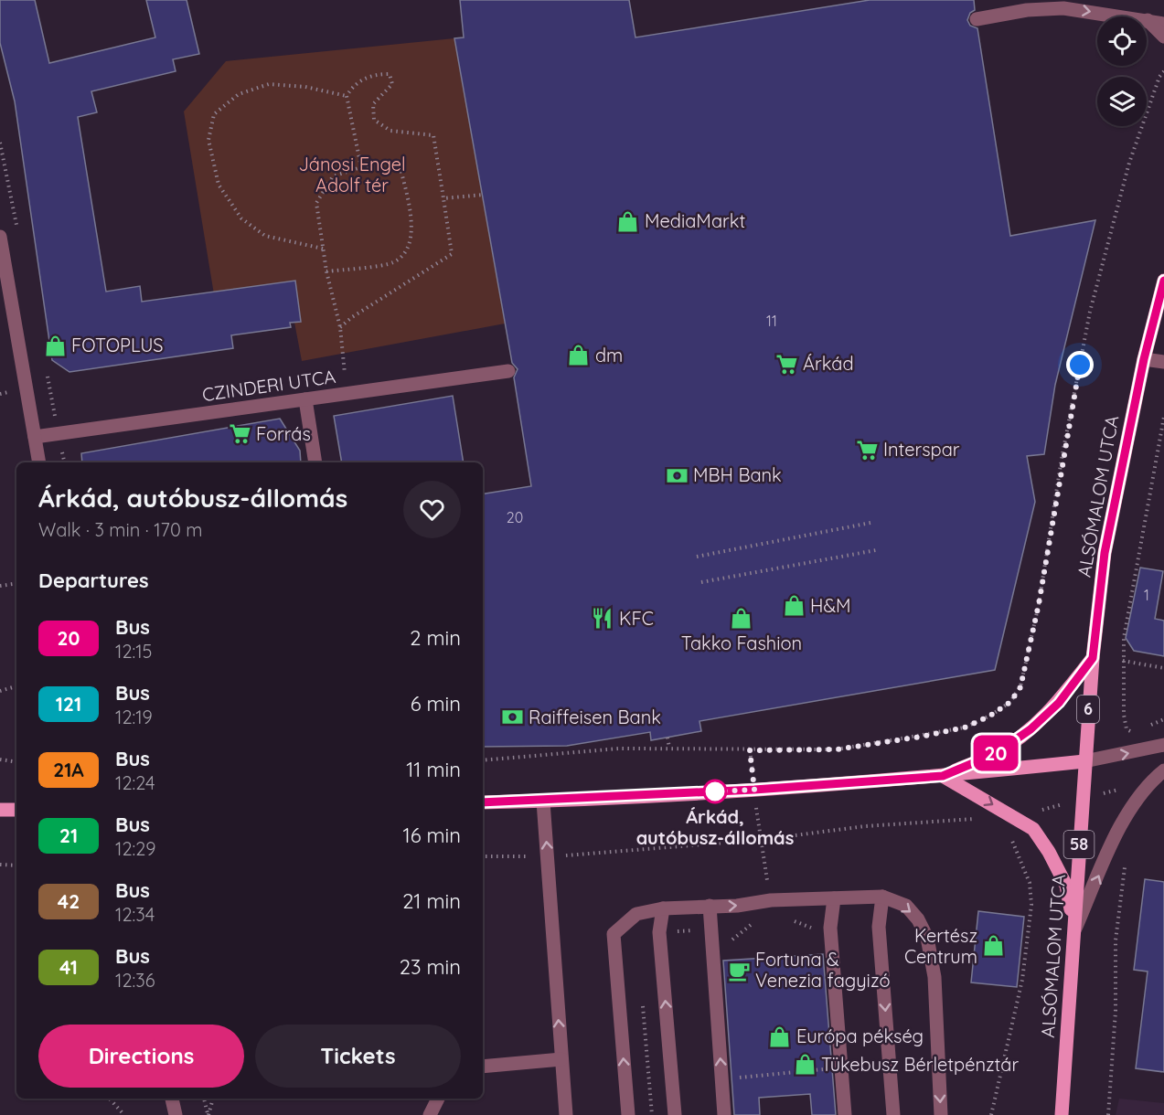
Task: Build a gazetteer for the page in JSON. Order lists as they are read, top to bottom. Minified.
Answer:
{"streets":{"main road":["ALSÓMALOM UTCA","6","58"],"street":["CZINDERI UTCA"]},"crossings":[["ALSÓMALOM UTCA","6"]],"parks":["Jánosi Engel Adolf tér"],"places":{"shop":["MediaMarkt","FOTOPLUS","dm","H&M","Takko Fashion","Kertész Centrum","Európa pékség","Tükebusz Bérletpénztár"],"supermarket":["Árkád","Forrás","Interspar"],"bank":["MBH Bank","Raiffeisen Bank"],"restaurant":["KFC"],"other":["Árkád, autóbusz-állomás"],"cafe":["Fortuna & Venezia fagyizó"]},"lines":["bus line 20"],"house_numbers":["11","20","1"],"page":{"on_map":"20","heading":[["Árkád, autóbusz-állomás","Walk · 3 min · 170 m"],"Departures"],"list":[{"mark":"20","name":"Bus","note":"12:15","value":"2 min"},{"mark":"121","name":"Bus","note":"12:19","value":"6 min"},{"mark":"21A","name":"Bus","note":"12:24","value":"11 min"},{"mark":"21","name":"Bus","note":"12:29","value":"16 min"},{"mark":"42","name":"Bus","note":"12:34","value":"21 min"},{"mark":"41","name":"Bus","note":"12:36","value":"23 min"}],"buttons":["Directions","Tickets"]}}
